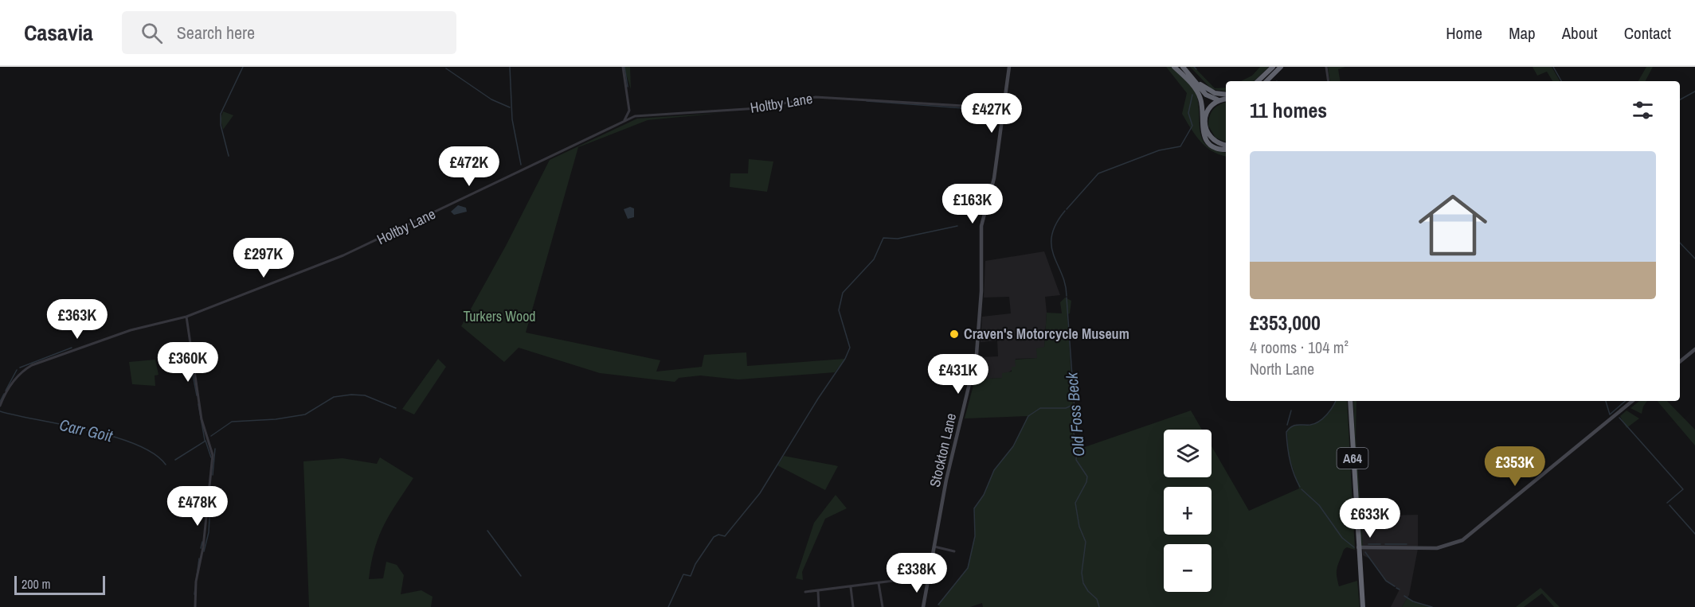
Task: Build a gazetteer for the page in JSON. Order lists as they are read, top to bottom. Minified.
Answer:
{"streets":{"highway":["A64"],"street":["Holtby Lane","Stockton Lane"]},"crossings":[["Holtby Lane","Stockton Lane"]],"water":["Old Foss Beck","Carr Goit"],"parks":["Turkers Wood"],"places":["Craven's Motorcycle Museum"],"scale_bar":"200 m","page":{"header":"Casavia","search":"Search here","nav":["Home","Map","About","Contact"],"heading":"11 homes","price":["£427K","£472K","£163K","£297K","£363K","£360K","£431K","£353K","£478K","£633K","£338K"],"list":[{"name":"£353,000","note":"4 rooms · 104 m² · North Lane"}],"map_buttons":["+","−"],"scale":"200 m"}}
